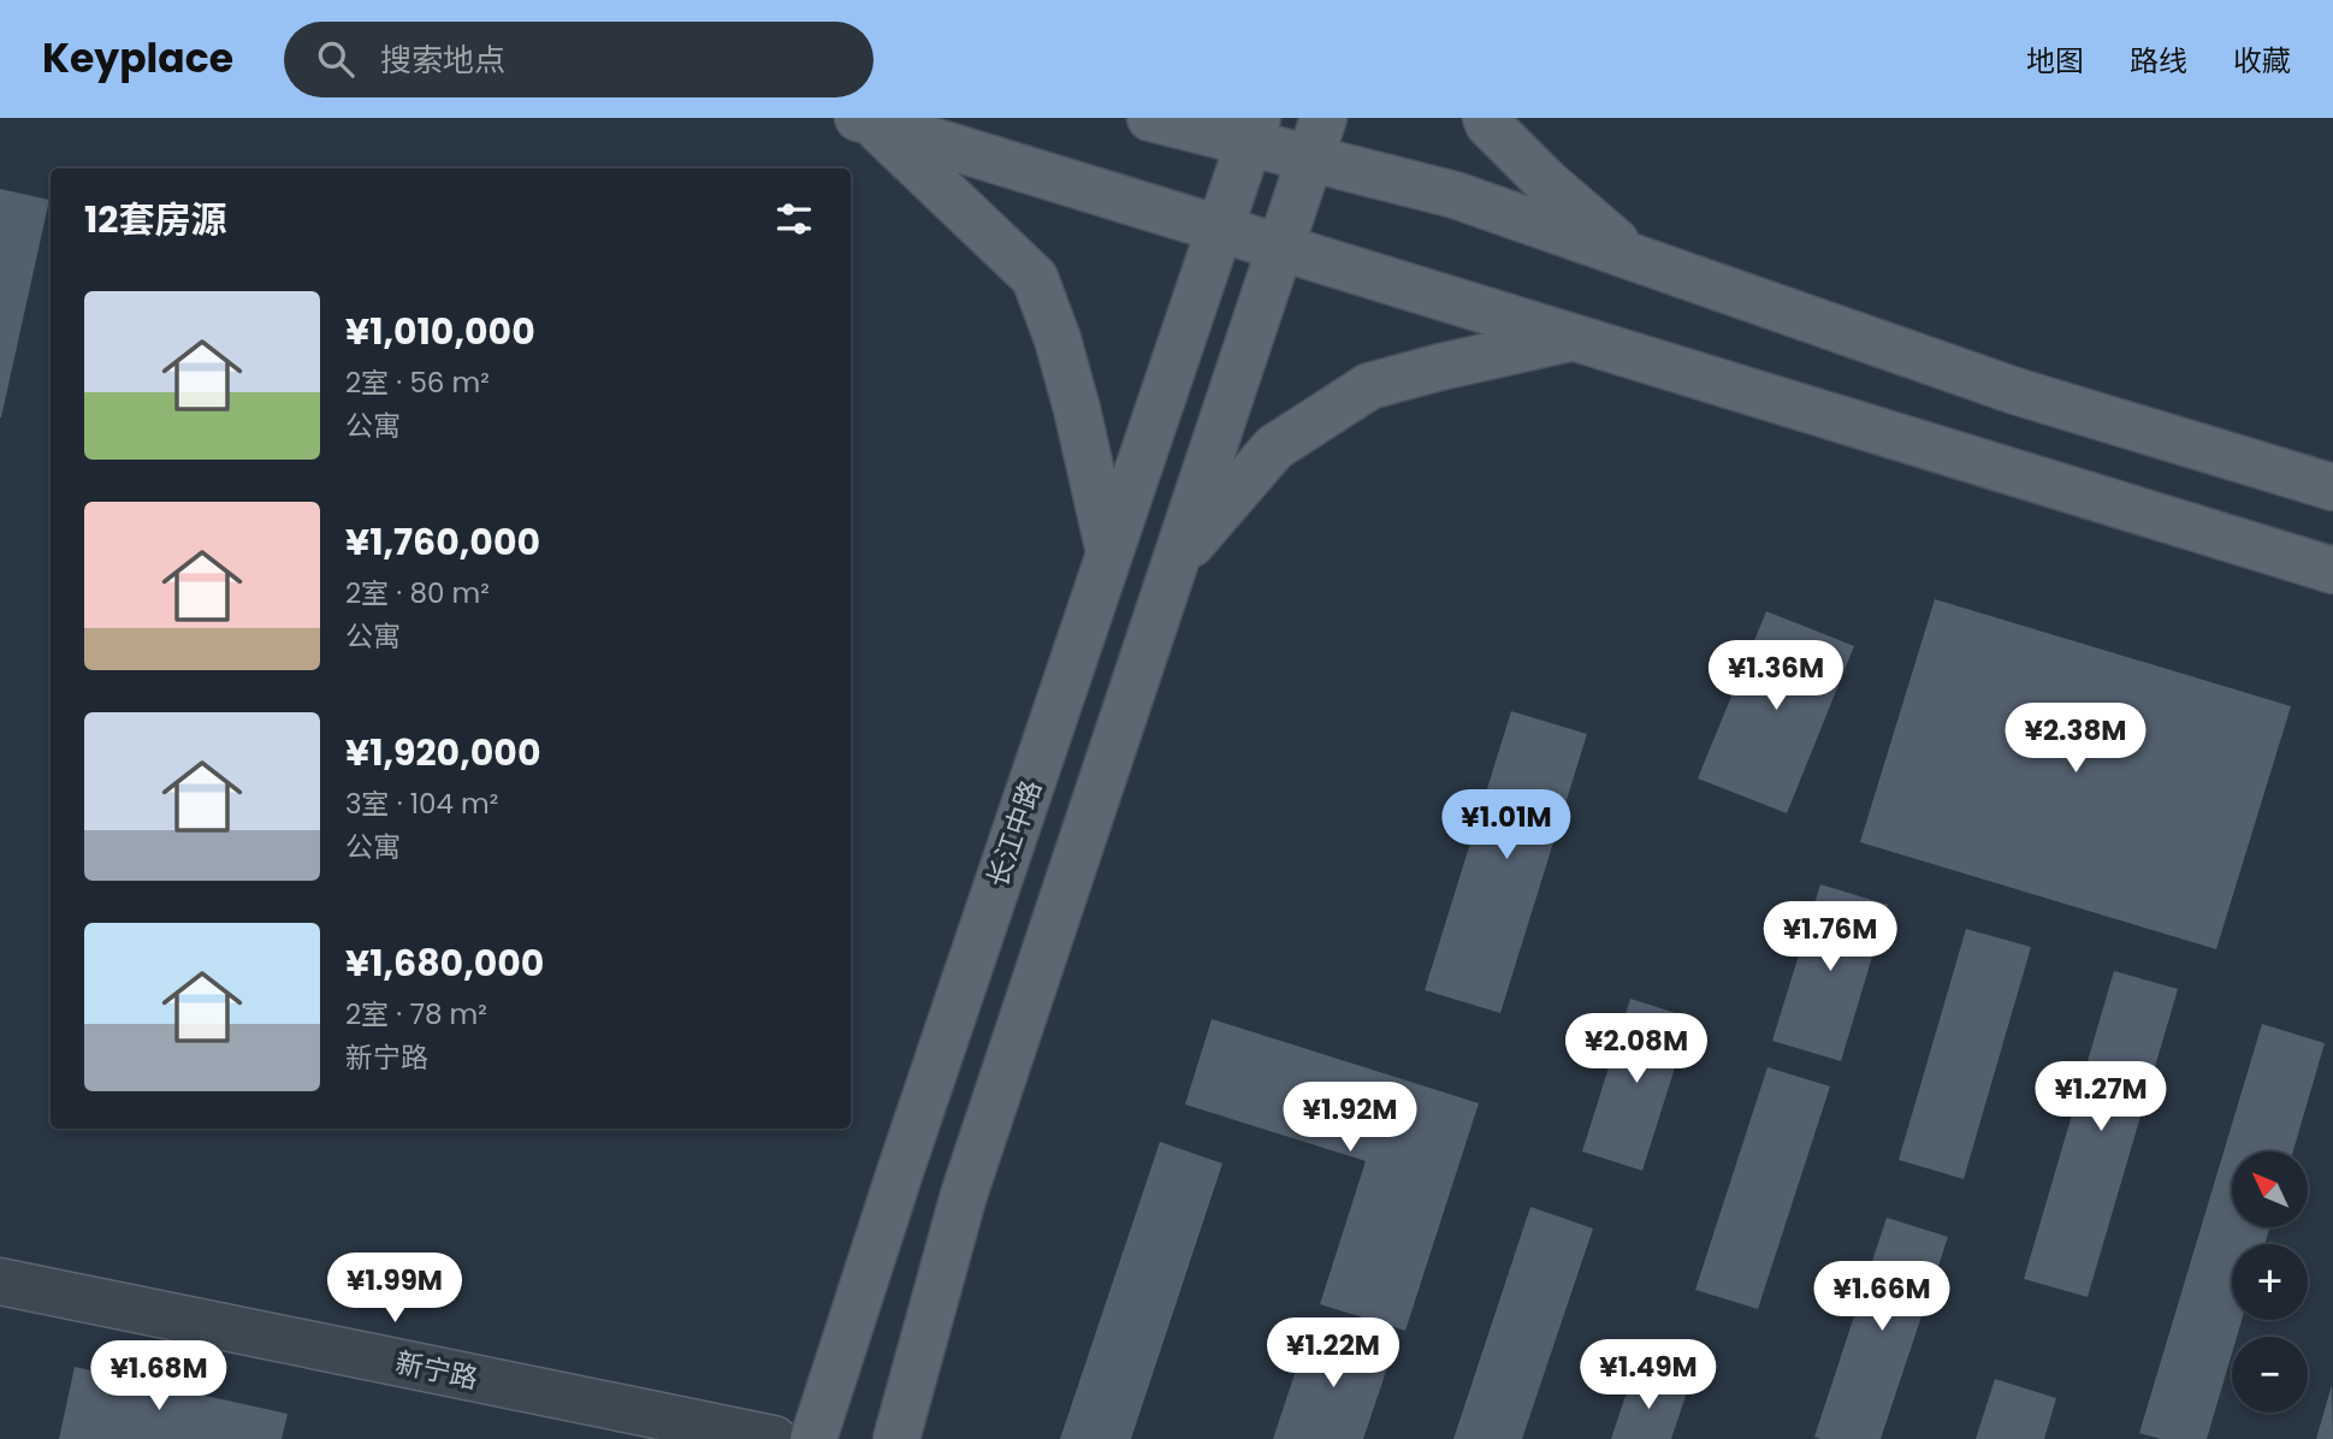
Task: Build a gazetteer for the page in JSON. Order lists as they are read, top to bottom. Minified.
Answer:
{"streets":{"main road":["长江中路"],"street":["新宁路"]},"north":"top left","page":{"header":"Keyplace","search":"搜索地点","nav":["地图","路线","收藏"],"heading":"12套房源","list":[{"name":"¥1,010,000","note":"2室 · 56 m² · 公寓"},{"name":"¥1,760,000","note":"2室 · 80 m² · 公寓"},{"name":"¥1,920,000","note":"3室 · 104 m² · 公寓"},{"name":"¥1,680,000","note":"2室 · 78 m² · 新宁路"}],"price":["¥1.36M","¥2.38M","¥1.01M","¥1.76M","¥2.08M","¥1.27M","¥1.92M","¥1.99M","¥1.66M","¥1.22M","¥1.49M","¥1.68M"],"map_buttons":["+","−"]}}
